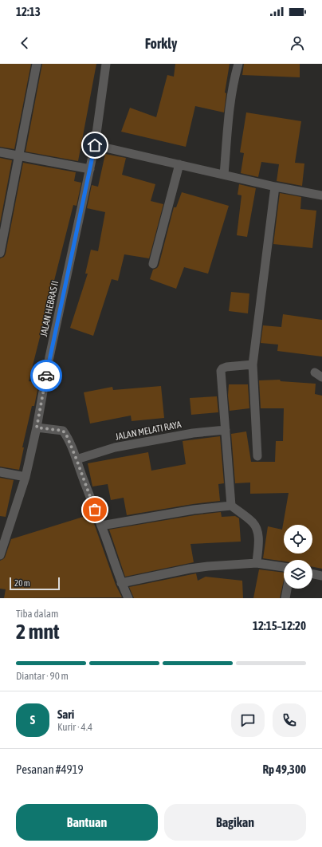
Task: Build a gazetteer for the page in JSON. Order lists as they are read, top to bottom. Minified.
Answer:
{"streets":{"street":["JALAN HEBRAS II","JALAN MELATI RAYA"]},"scale_bar":"20 m","page":{"status":"12:13","header":"Forkly","scale":"20 m","heading":["2 mnt","Tiba dalam","12:15–12:20"],"panel":["Sari","Kurir · 4.4","Pesanan #4919","Rp 49,300"],"bar":"Diantar · 90 m","round":"S","buttons":["Bantuan","Bagikan"]}}
